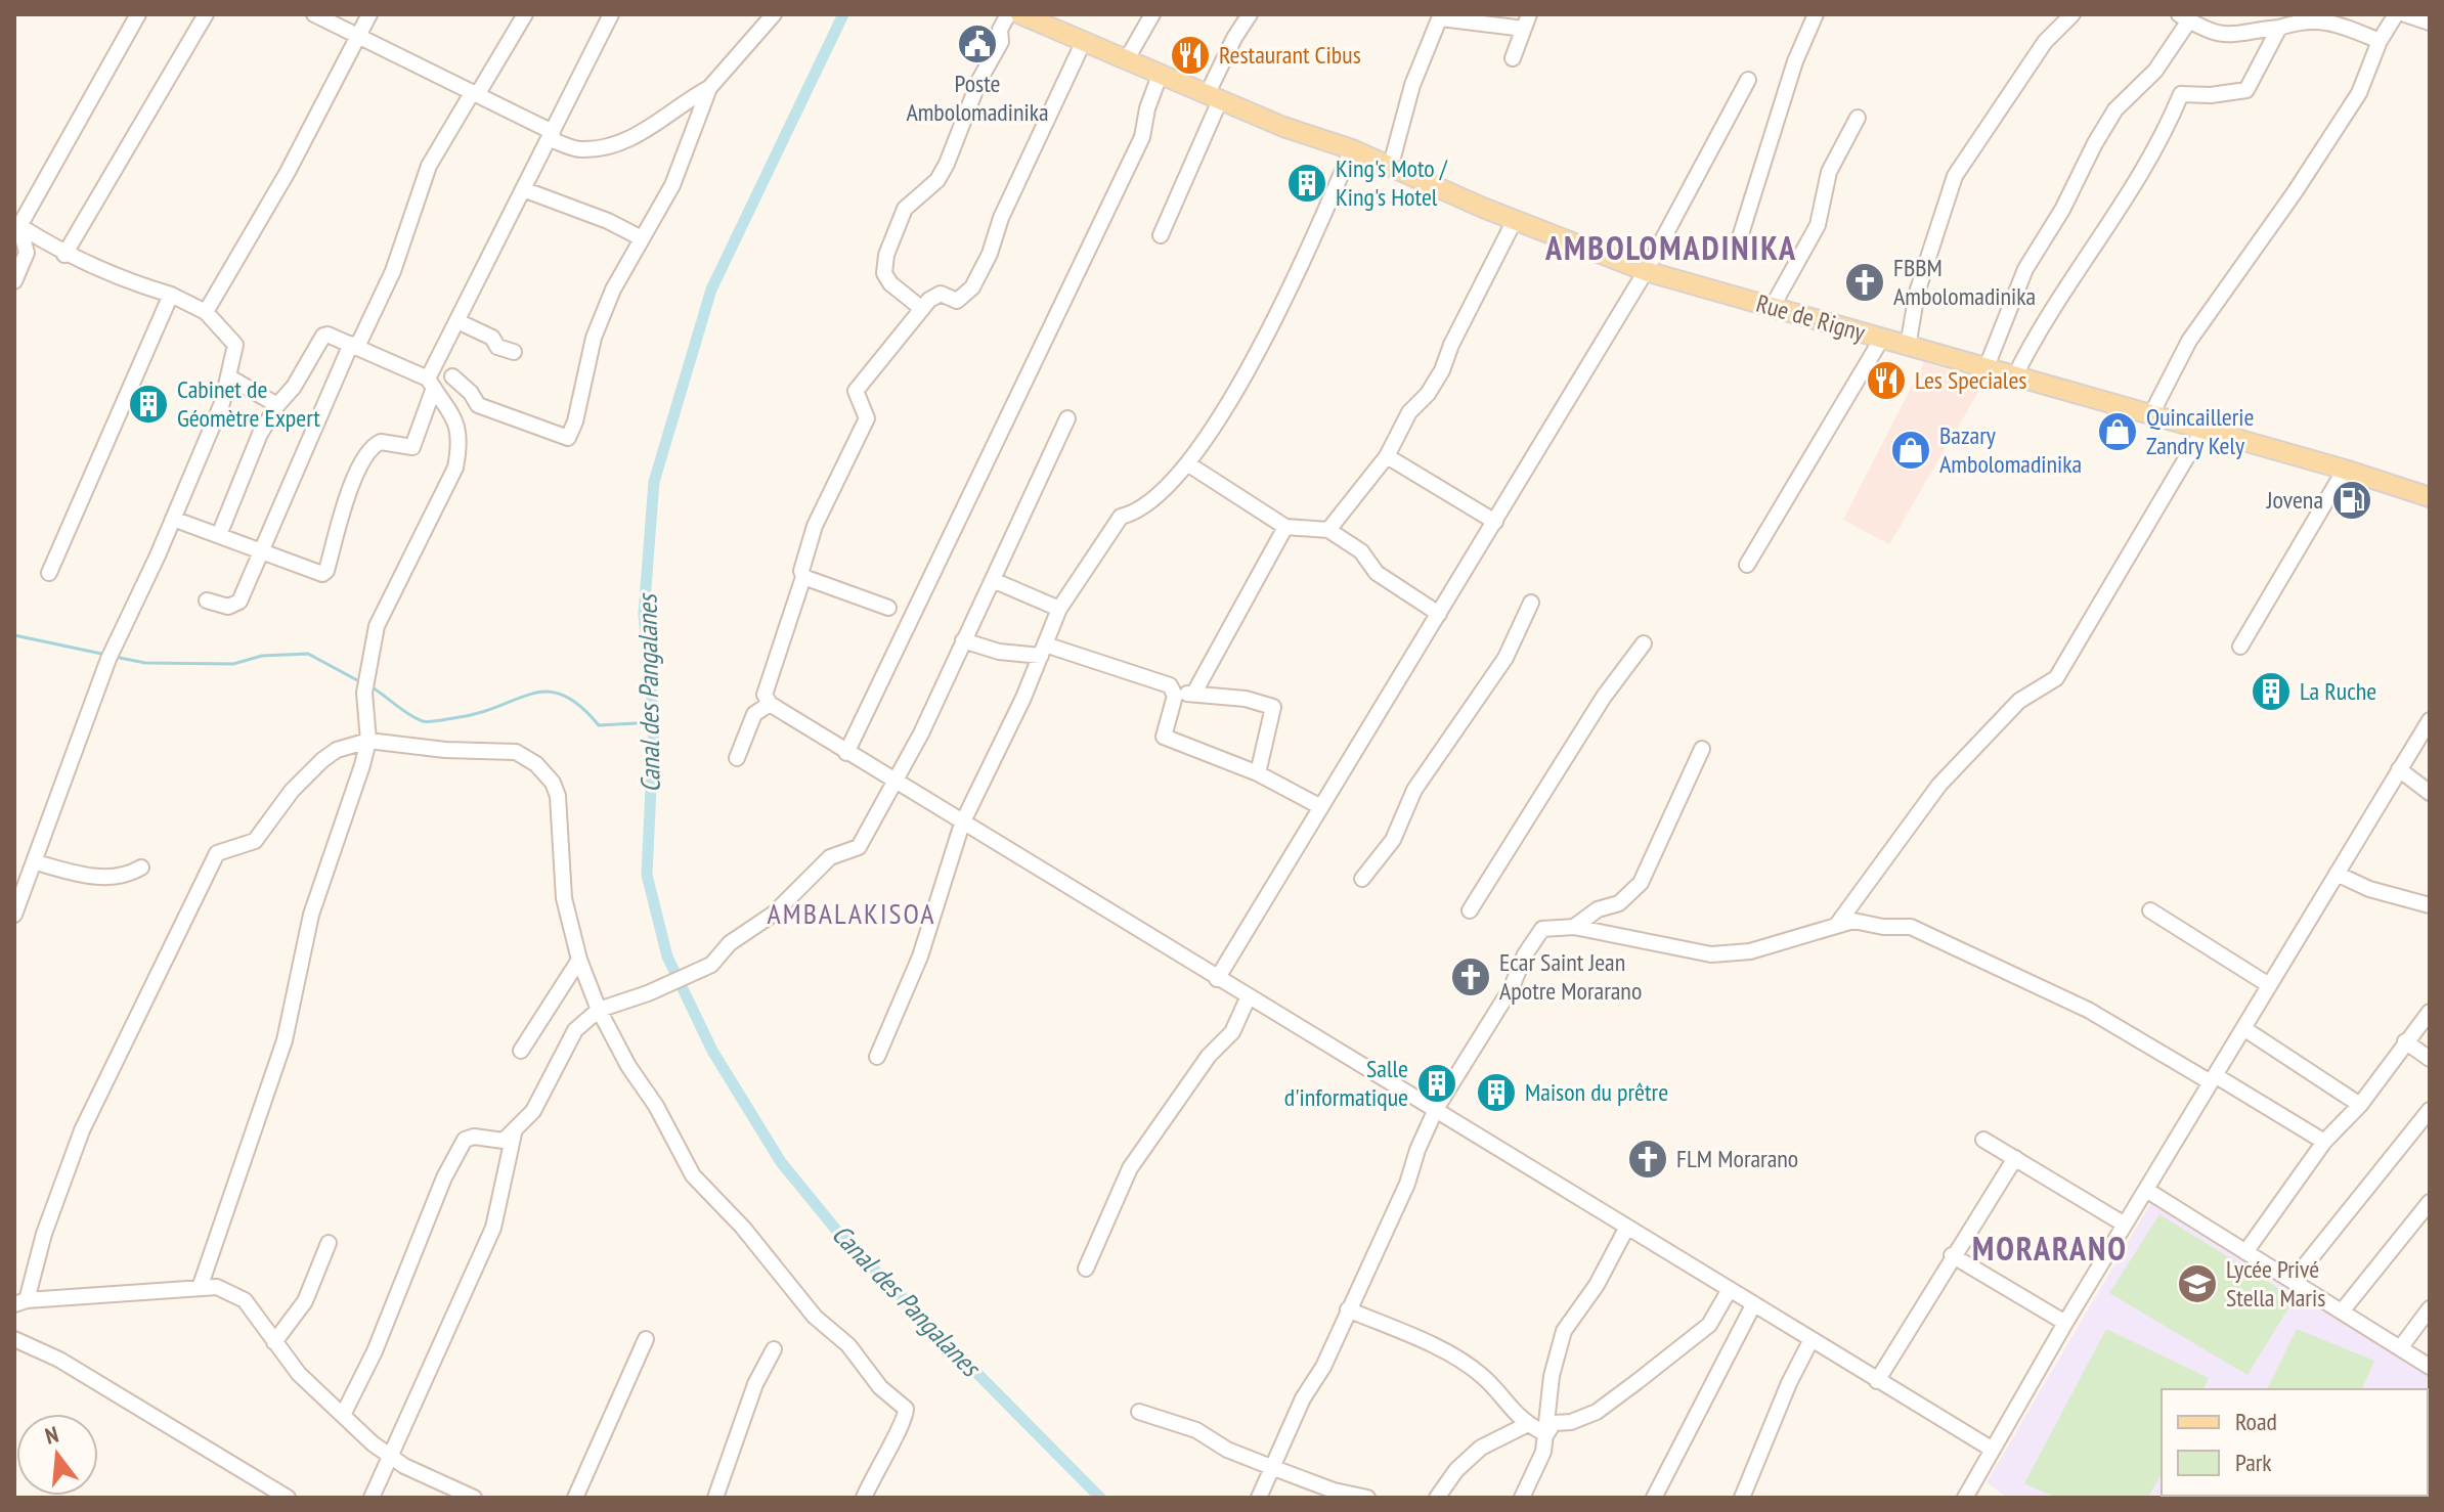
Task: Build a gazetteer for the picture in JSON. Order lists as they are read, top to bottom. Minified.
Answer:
{"streets":{"main road":["Rue de Rigny"]},"districts":["AMBOLOMADINIKA","AMBALAKISOA","MORARANO"],"water":["Canal des Pangalanes"],"places":{"public building":["Poste Ambolomadinika"],"restaurant":["Restaurant Cibus","Les Speciales"],"building":["King's Moto / King's Hotel","Cabinet de Géomètre Expert","La Ruche","Salle d'informatique","Maison du prêtre"],"church":["FBBM Ambolomadinika","Ecar Saint Jean Apotre Morarano","FLM Morarano"],"shop":["Quincaillerie Zandry Kely","Bazary Ambolomadinika"],"fuel station":["Jovena"],"school or university":["Lycée Privé Stella Maris"]},"legend":["Road","Park"],"north":"top"}
